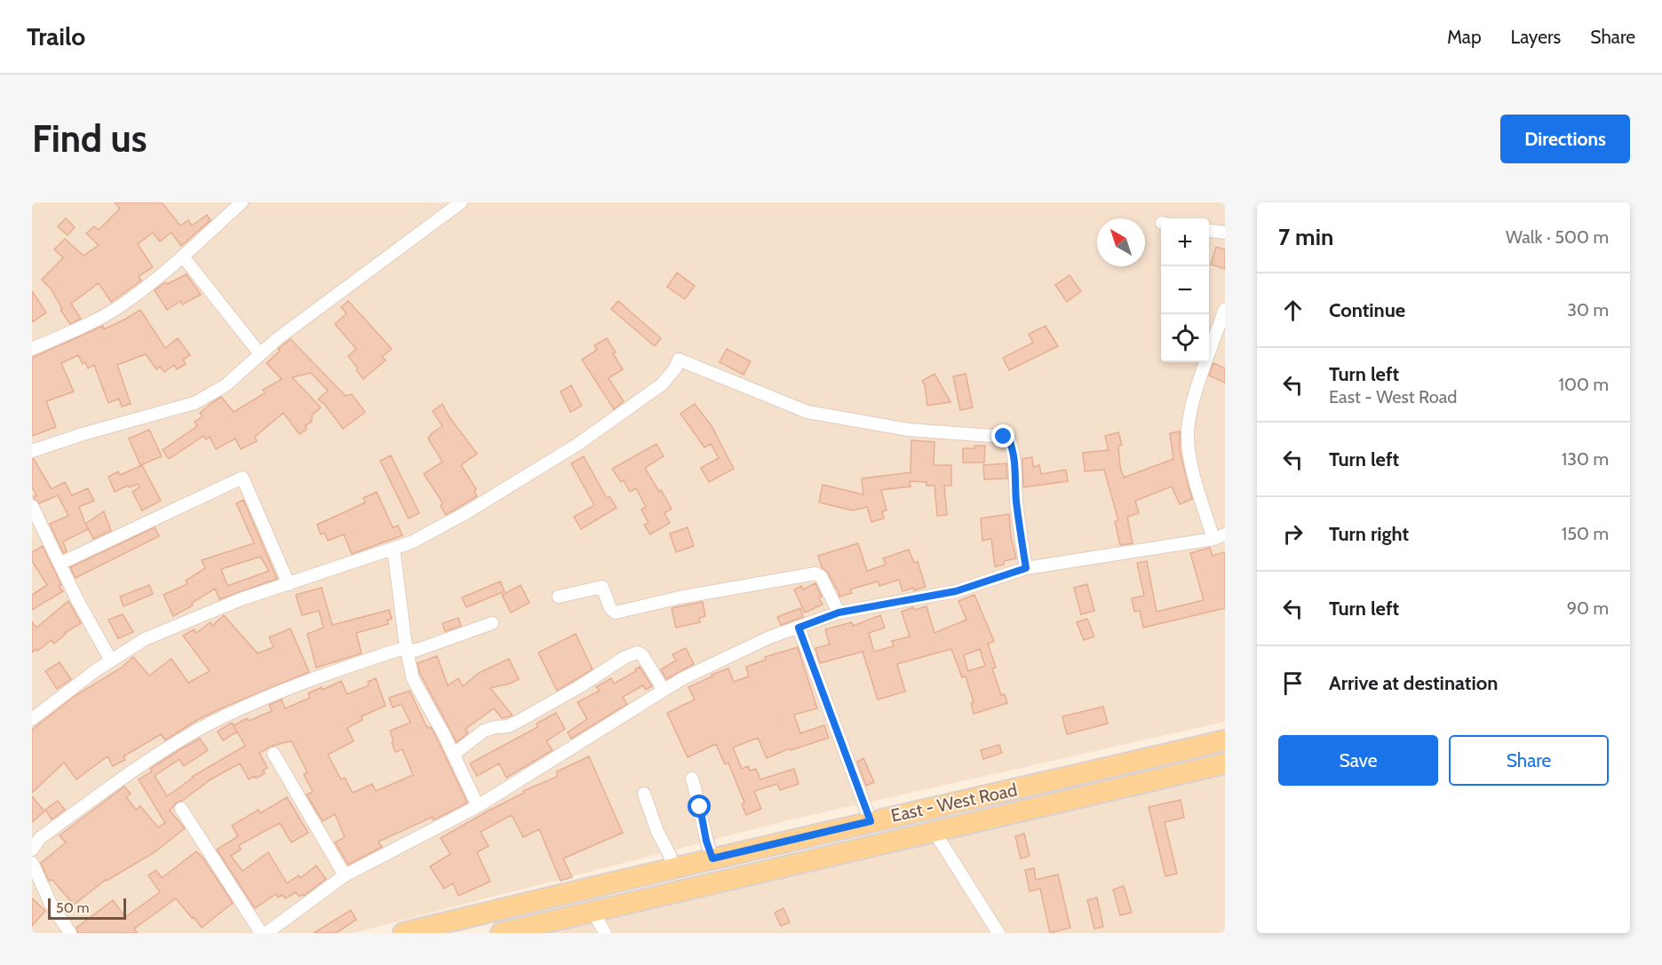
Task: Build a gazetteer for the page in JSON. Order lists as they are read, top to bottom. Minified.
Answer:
{"streets":{"main road":["East - West Road"]},"scale_bar":"50 m","north":"top left","page":{"header":"Trailo","nav":["Map","Layers","Share"],"buttons":["Directions",["Save","Share"]],"title":"Find us","heading":["7 min","Walk · 500 m"],"map_buttons":["+","−"],"list":[["Continue","30 m"],["Turn left","East - West Road","100 m"],["Turn left","130 m"],["Turn right","150 m"],["Turn left","90 m"],"Arrive at destination"],"scale":"50 m"}}
